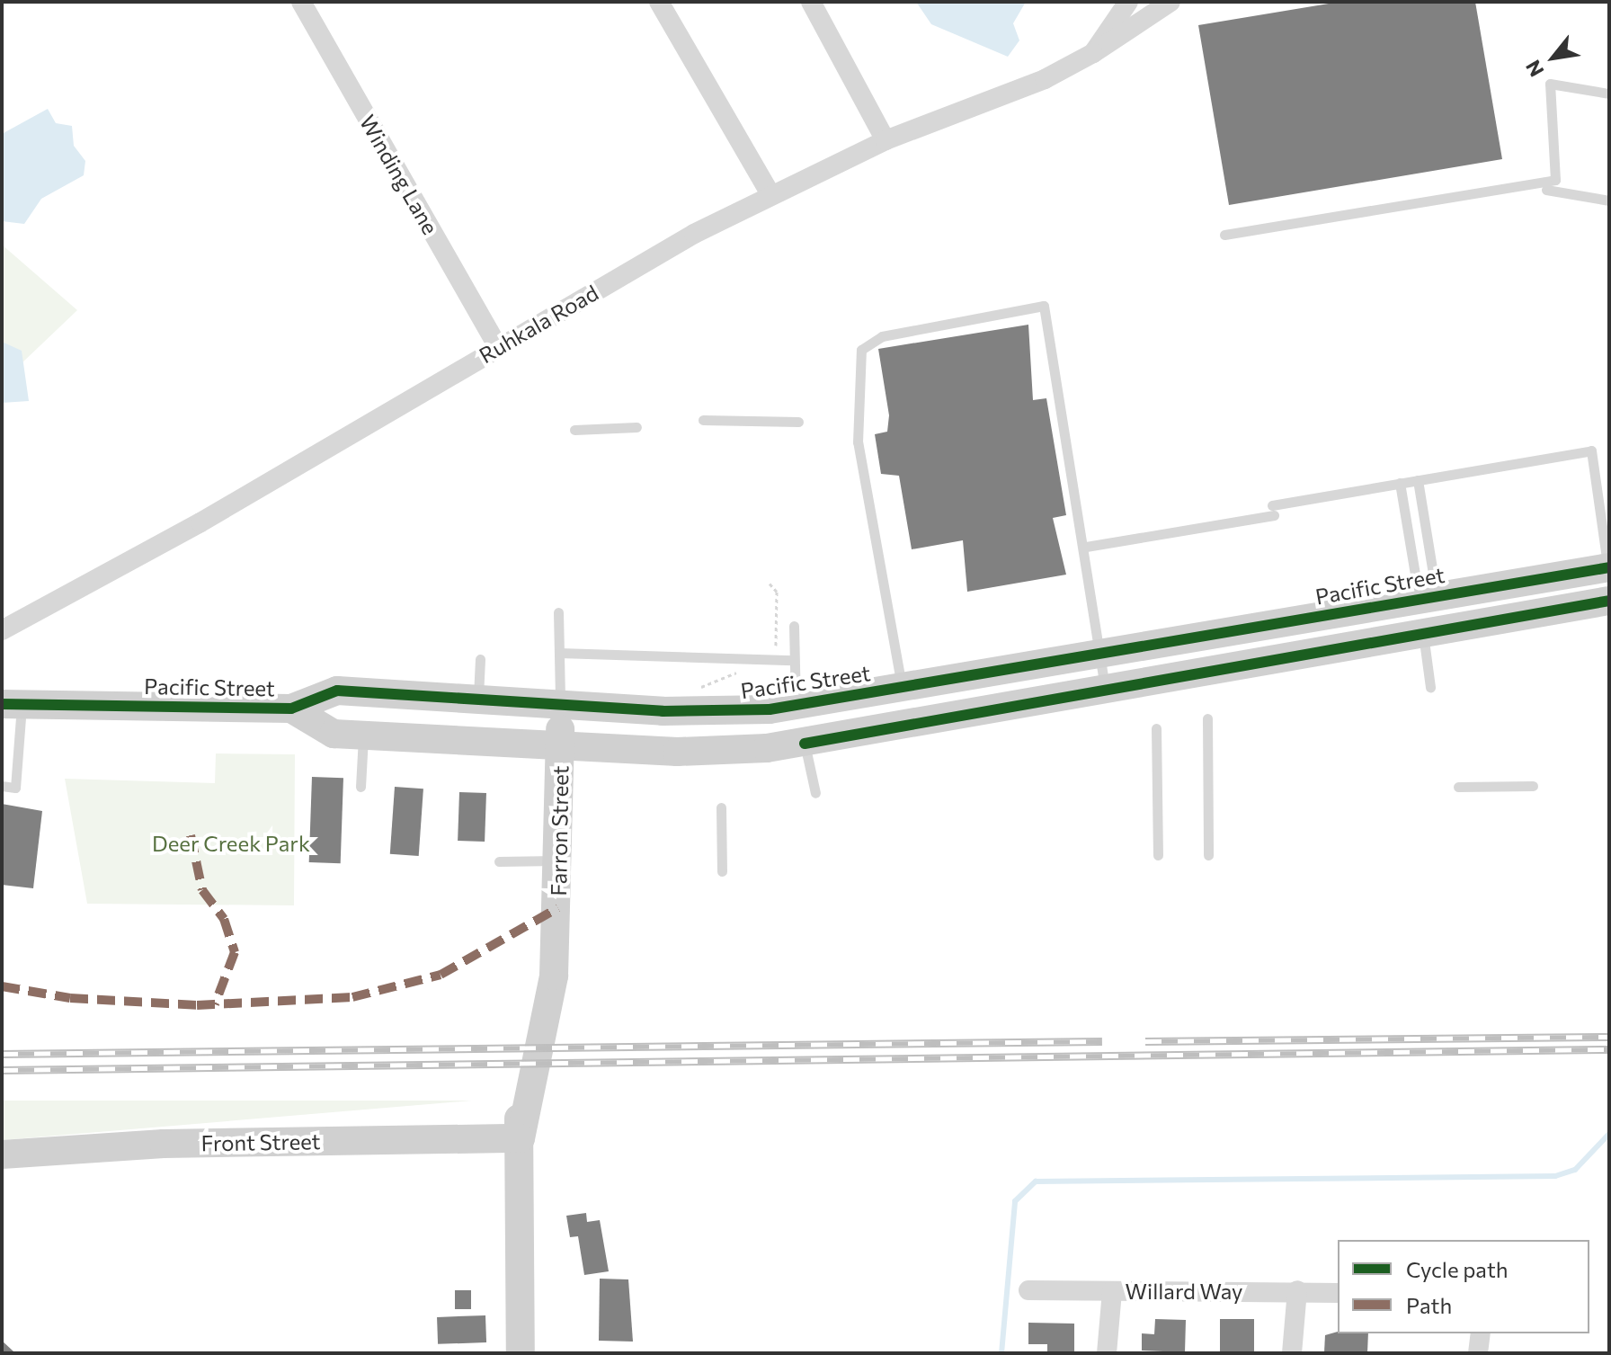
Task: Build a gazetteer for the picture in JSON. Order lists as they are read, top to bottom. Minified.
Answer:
{"streets":{"main road":["Pacific Street","Farron Street","Front Street"],"street":["Winding Lane","Ruhkala Road","Willard Way"]},"crossings":[["Winding Lane","Ruhkala Road"],["Pacific Street","Farron Street"],["Farron Street","Front Street"]],"parks":["Deer Creek Park"],"legend":["Cycle path","Path"],"north":"bottom left"}
